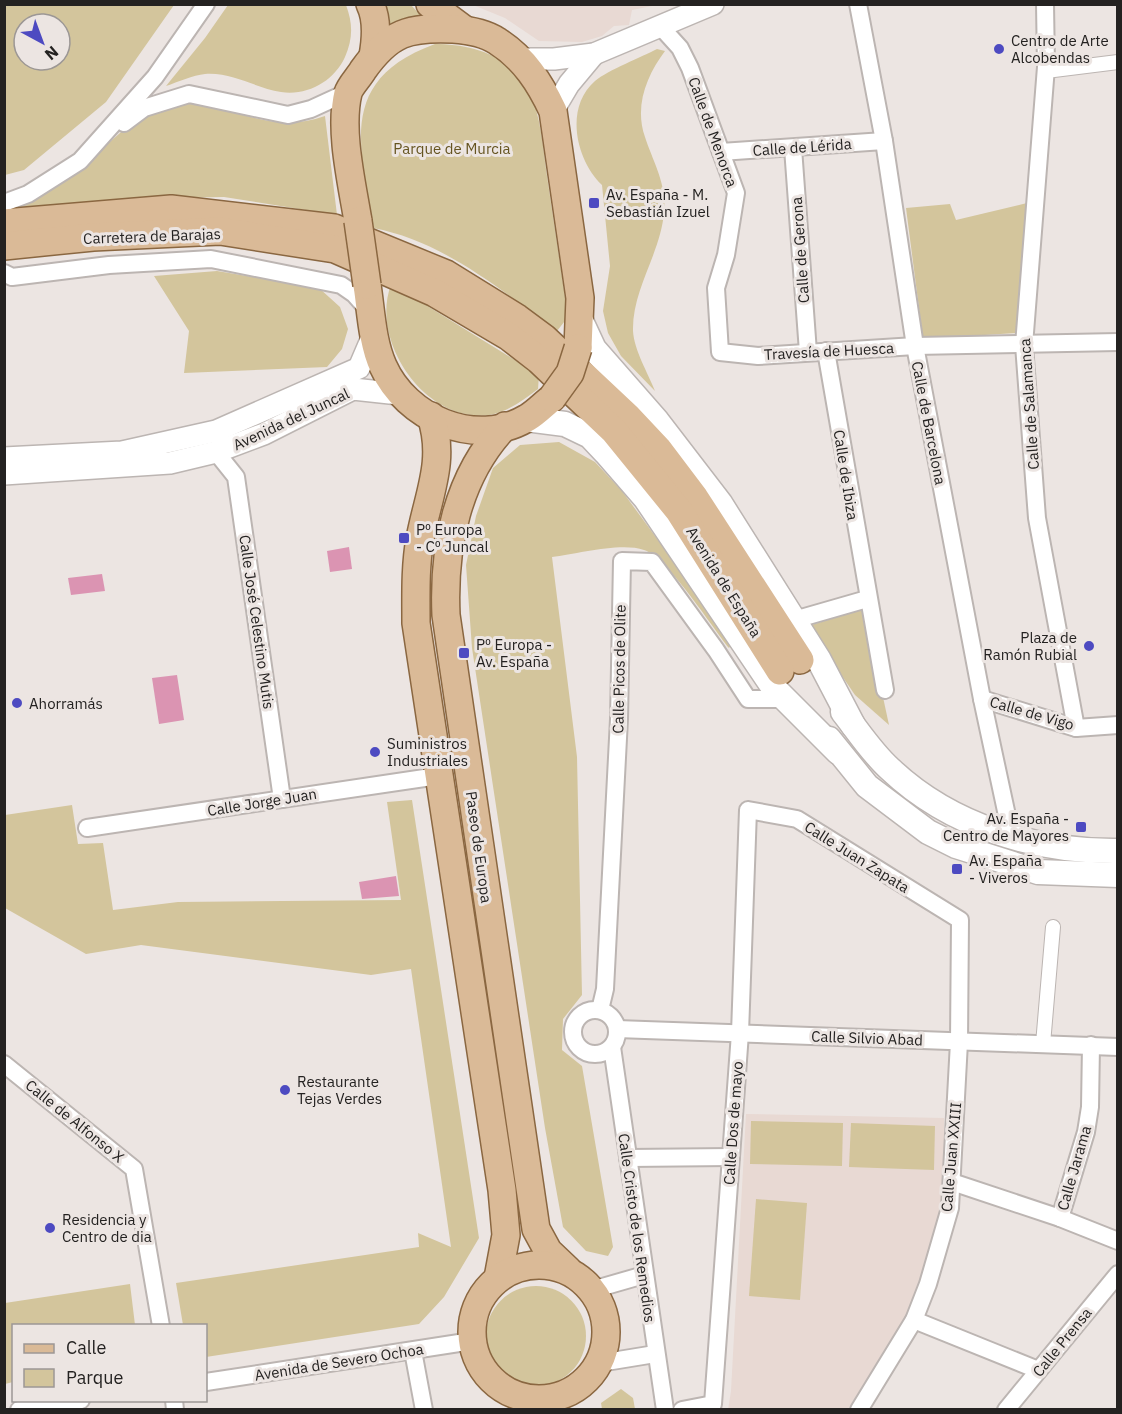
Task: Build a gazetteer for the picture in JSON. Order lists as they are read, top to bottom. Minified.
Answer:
{"streets":{"main road":["Carretera de Barajas","Avenida de España","Paseo de Europa"],"street":["Calle de Menorca","Calle de Lérida","Calle de Gerona","Travesía de Huesca","Calle de Salamanca","Avenida del Juncal","Calle de Barcelona","Calle de Ibiza","Calle José Celestino Mutis","Calle Picos de Olite","Calle de Vigo","Calle Jorge Juan","Calle Juan Zapata","Calle Silvio Abad","Calle de Alfonso X","Calle Dos de mayo","Calle Juan XXIII","Calle Jarama","Calle Cristo de los Remedios","Calle Prensa","Avenida de Severo Ochoa"]},"crossings":[["Calle de Menorca","Calle de Lérida"],["Calle de Menorca","Travesía de Huesca"],["Calle de Lérida","Calle de Gerona"],["Calle de Lérida","Calle de Barcelona"],["Carretera de Barajas","Avenida de España"],["Calle de Gerona","Travesía de Huesca"],["Travesía de Huesca","Calle de Salamanca"],["Travesía de Huesca","Calle de Barcelona"],["Travesía de Huesca","Calle de Ibiza"],["Calle de Salamanca","Calle de Vigo"],["Avenida del Juncal","Calle José Celestino Mutis"],["Calle de Barcelona","Avenida de España"],["Calle de Barcelona","Calle de Vigo"],["Calle José Celestino Mutis","Calle Jorge Juan"],["Calle Picos de Olite","Calle Silvio Abad"],["Calle Picos de Olite","Calle Cristo de los Remedios"],["Calle Jorge Juan","Paseo de Europa"],["Paseo de Europa","Avenida de Severo Ochoa"],["Calle Juan Zapata","Calle Dos de mayo"],["Calle Juan Zapata","Calle Juan XXIII"],["Calle Silvio Abad","Calle Dos de mayo"],["Calle Silvio Abad","Calle Juan XXIII"],["Calle Silvio Abad","Calle Jarama"],["Calle Silvio Abad","Calle Cristo de los Remedios"]],"parks":["Parque de Murcia"],"places":{"other":["Centro de Arte Alcobendas","Plaza de Ramón Rubial","Ahorramás","Suministros Industriales","Restaurante Tejas Verdes","Residencia y Centro de dia"],"transit":["Av. España - M. Sebastián Izuel","Pº Europa - Cº Juncal","Pº Europa - Av. España","Av. España - Centro de Mayores","Av. España - Viveros"]},"legend":["Calle","Parque"],"north":"bottom right"}
